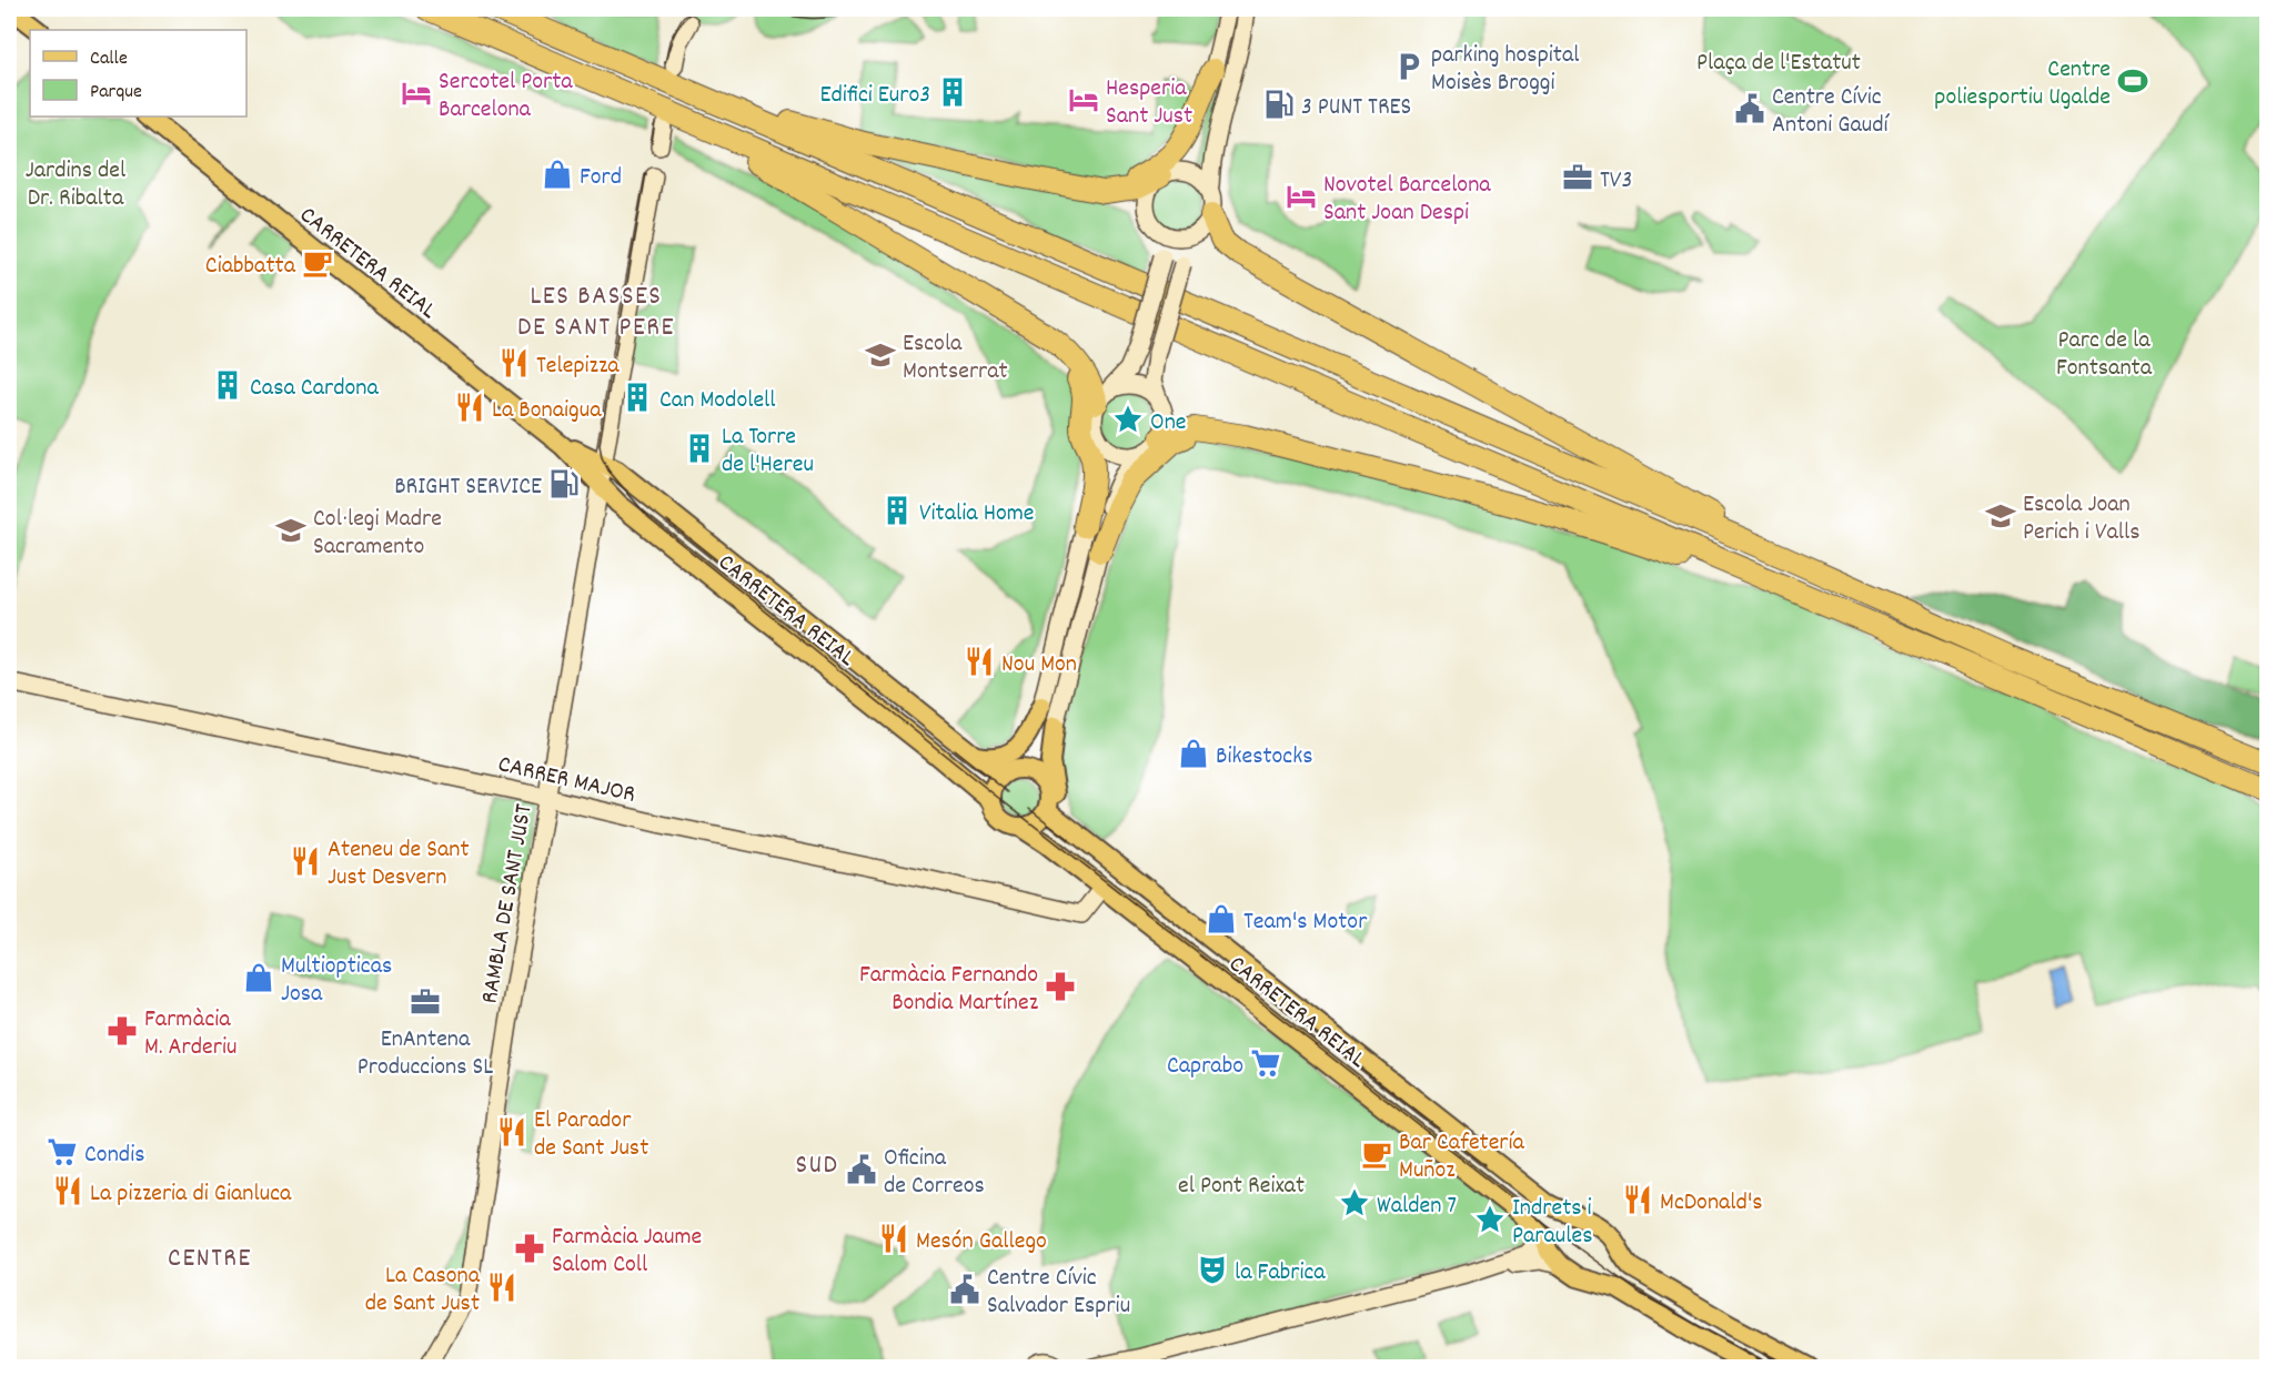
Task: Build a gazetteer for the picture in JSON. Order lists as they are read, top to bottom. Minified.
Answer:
{"streets":{"main road":["CARRETERA REIAL"],"street":["CARRER MAJOR","RAMBLA DE SANT JUST"]},"crossings":[["CARRETERA REIAL","CARRER MAJOR"],["CARRETERA REIAL","RAMBLA DE SANT JUST"],["CARRER MAJOR","RAMBLA DE SANT JUST"]],"districts":["LES BASSES DE SANT PERE","SUD","CENTRE"],"parks":["Plaça de l'Estatut","Jardins del Dr. Ribalta","Parc de la Fontsanta","el Pont Reixat"],"places":{"parking":["parking hospital Moisès Broggi"],"sports":["Centre poliesportiu Ugalde"],"building":["Edifici Euro3","Casa Cardona","Can Modolell","La Torre de l'Hereu","Vitalia Home"],"hotel":["Sercotel Porta Barcelona","Hesperia Sant Just","Novotel Barcelona Sant Joan Despi"],"fuel station":["3 PUNT TRES","BRIGHT SERVICE"],"public building":["Centre Cívic Antoni Gaudí","Oficina de Correos","Centre Cívic Salvador Espriu"],"shop":["Ford","Bikestocks","Team's Motor","Multiopticas Josa"],"office":["TV3","EnAntena Produccions SL"],"cafe":["Ciabbatta","Bar Cafetería Muñoz"],"school or university":["Escola Montserrat","Escola Joan Perich i Valls","Col·legi Madre Sacramento"],"restaurant":["Telepizza","La Bonaigua","Nou Mon","Ateneu de Sant Just Desvern","El Parador de Sant Just","La pizzeria di Gianluca","McDonald's","Mesón Gallego","La Casona de Sant Just"],"place":["One","Walden 7","Indrets i Paraules"],"pharmacy":["Farmàcia Fernando Bondia Martínez","Farmàcia M. Arderiu","Farmàcia Jaume Salom Coll"],"supermarket":["Caprabo","Condis"],"theatre":["la Fabrica"]},"legend":["Calle","Parque"]}
